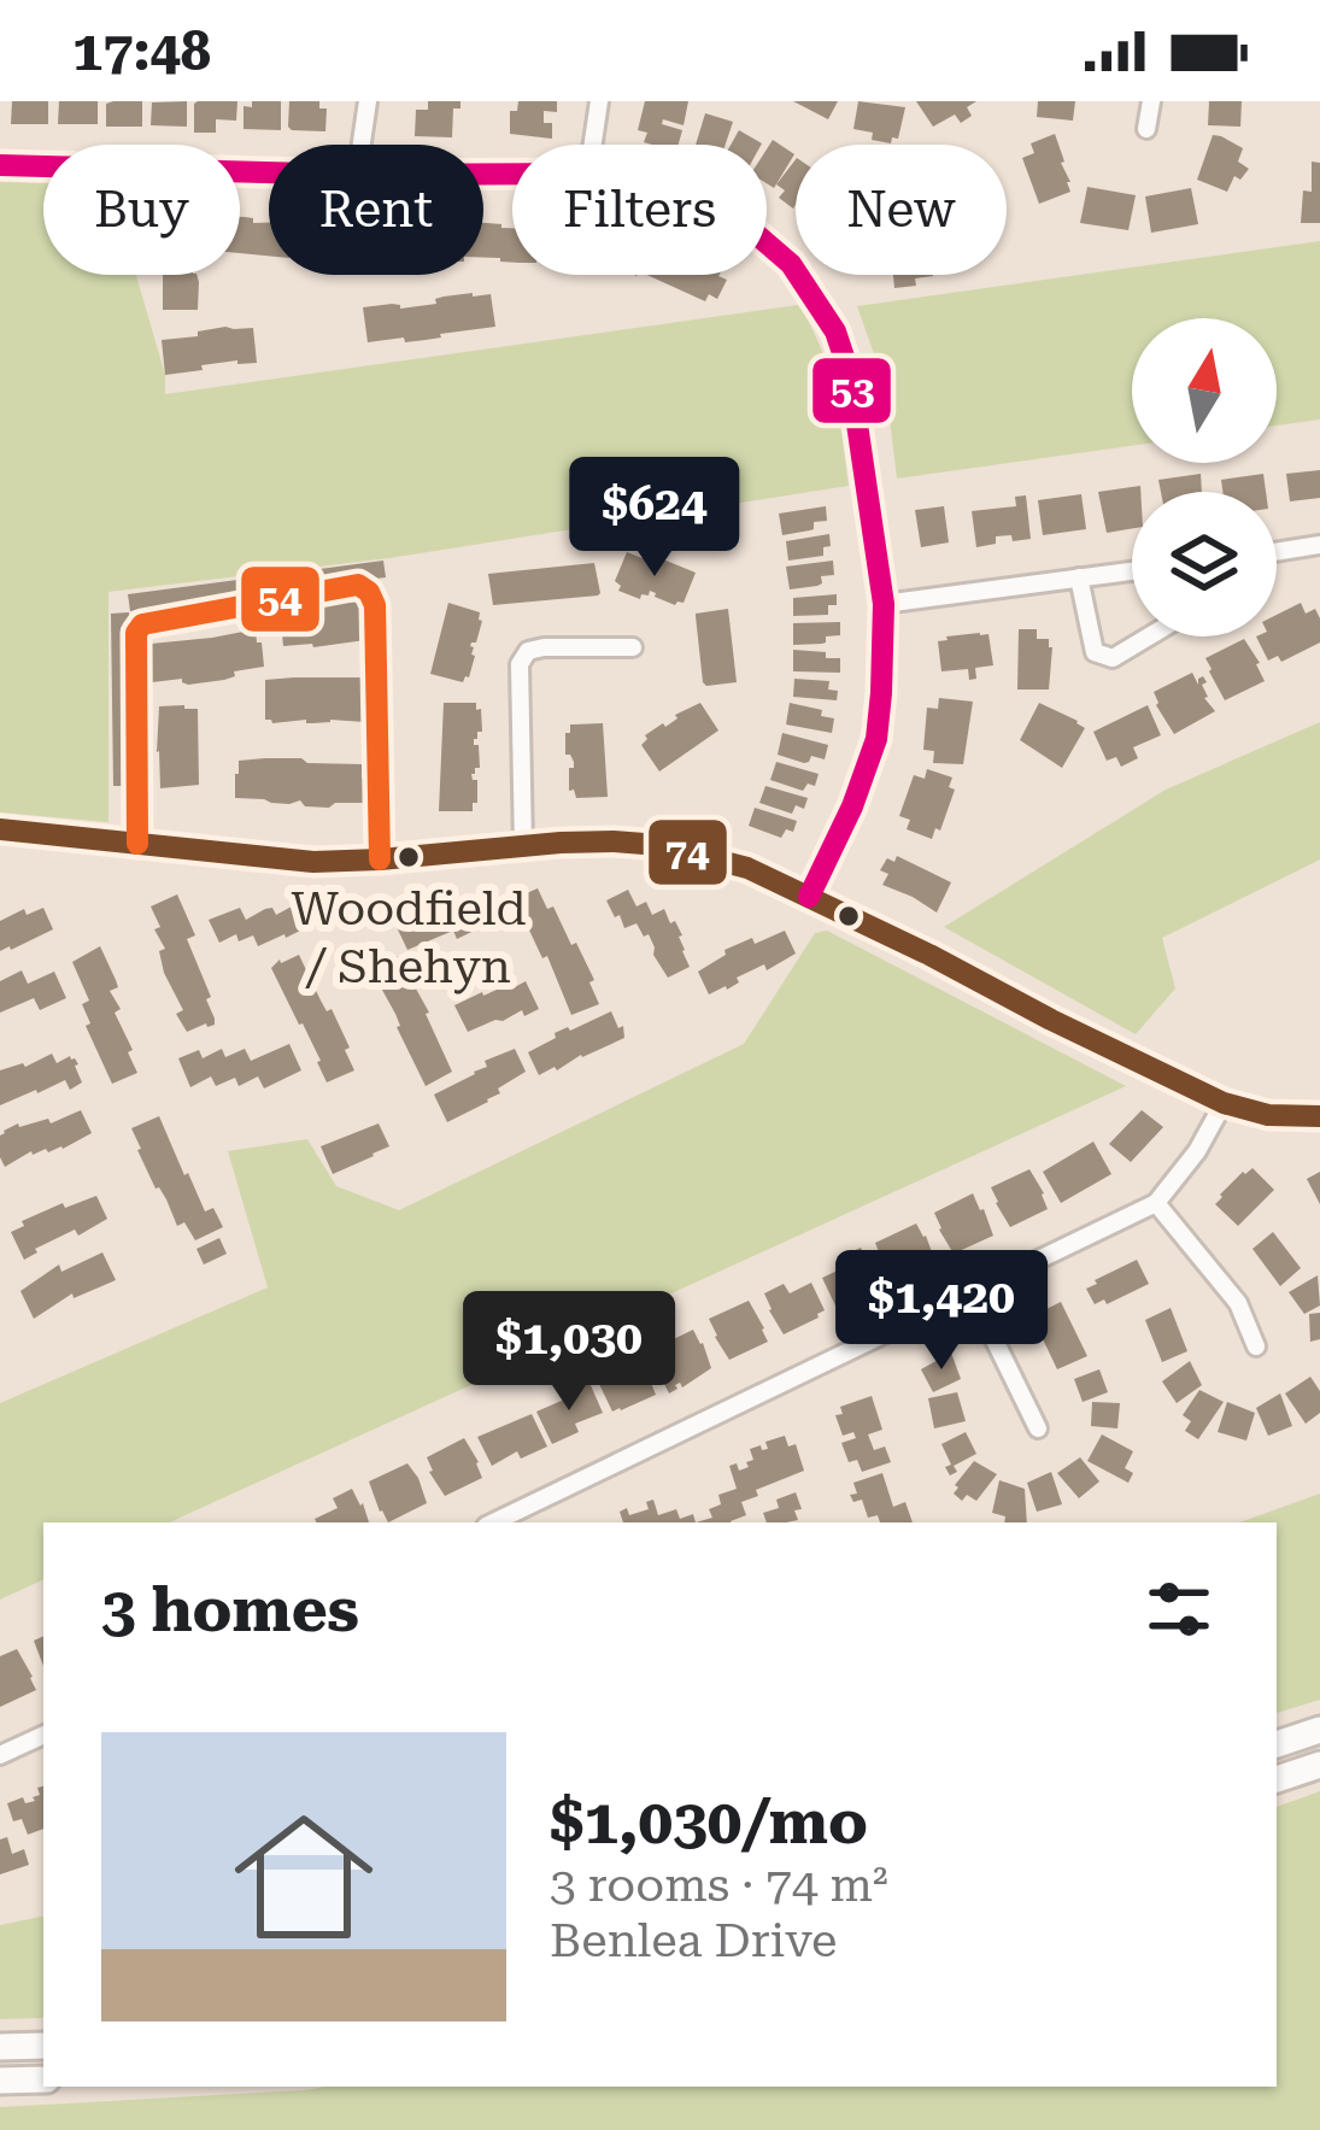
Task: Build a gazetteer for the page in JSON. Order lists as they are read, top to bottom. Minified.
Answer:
{"places":["Woodfield / Shehyn"],"lines":["transit line 53","transit line 54","transit line 74"],"north":"top","page":{"status":"17:48","chip":["Buy","Rent","Filters","New"],"price":["$624","$1,420","$1,030"],"heading":"3 homes","list":[{"name":"$1,030/mo","note":"3 rooms · 74 m² · Benlea Drive"}]}}
